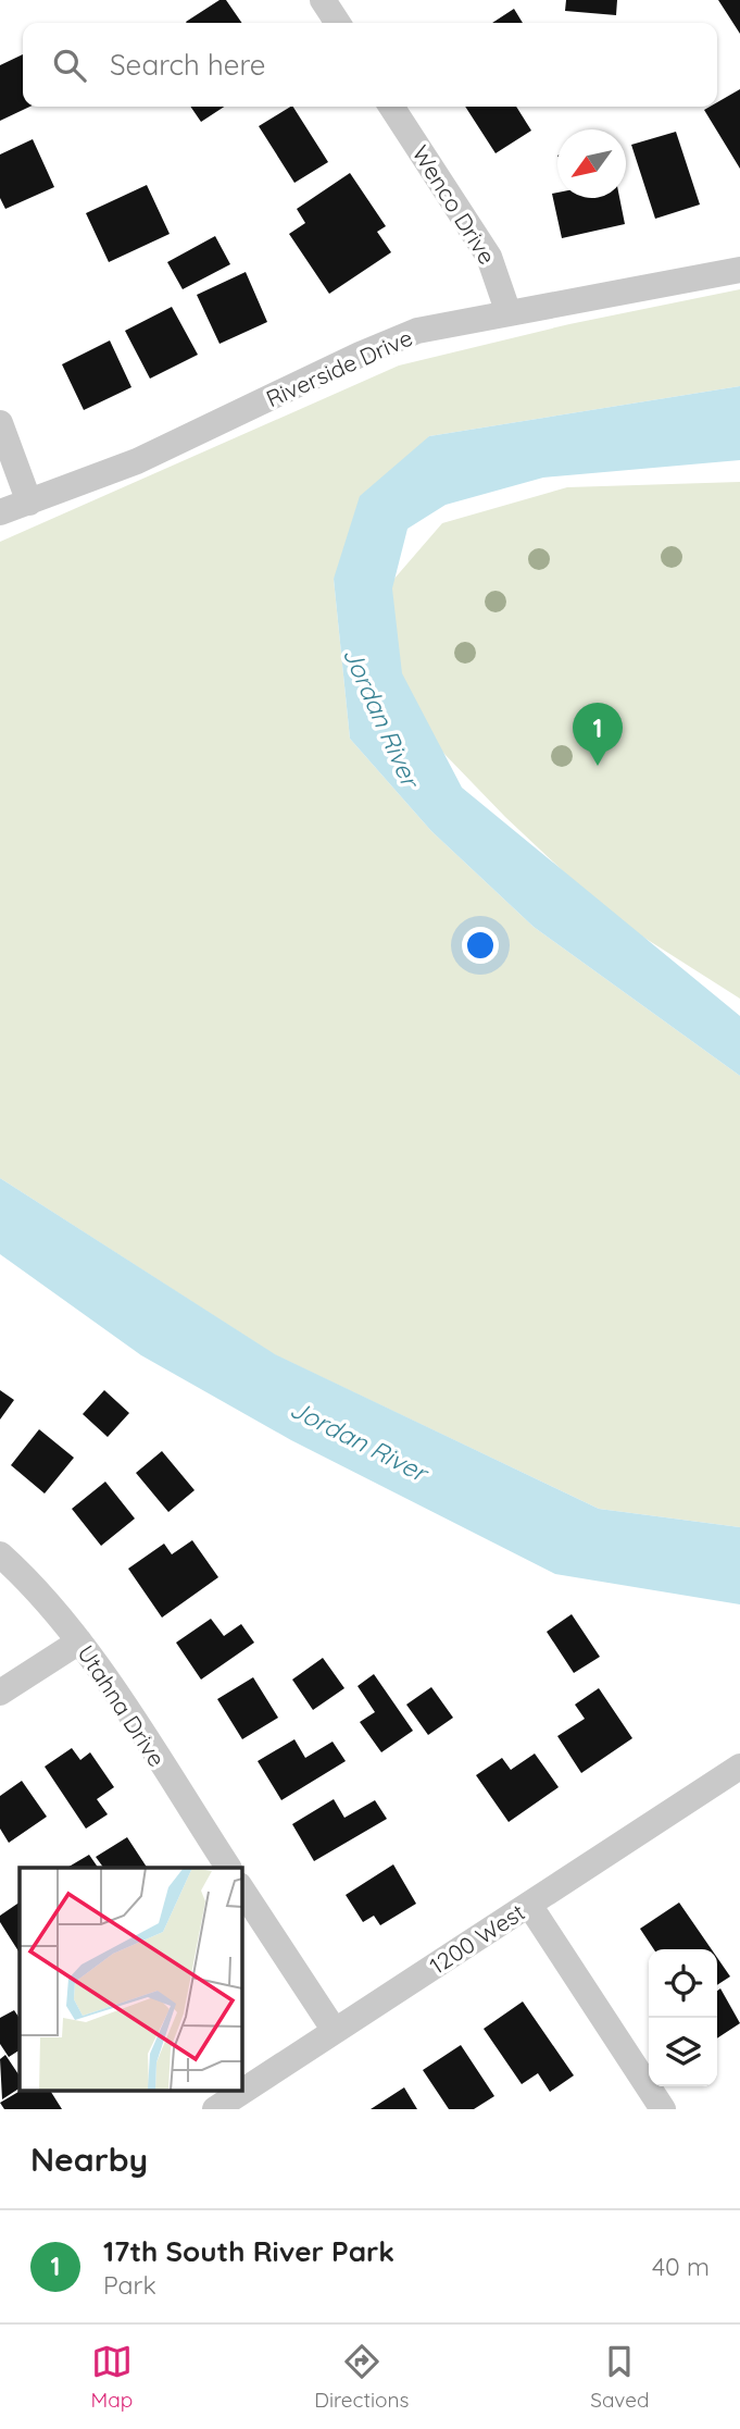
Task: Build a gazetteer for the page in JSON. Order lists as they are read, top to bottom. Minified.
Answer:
{"streets":{"street":["Wenco Drive","Riverside Drive","Utahna Drive","1200 West"]},"crossings":[["Wenco Drive","Riverside Drive"]],"water":["Jordan River"],"north":"bottom left","page":{"search":"Search here","pins":"1","heading":"Nearby","list":[{"mark":"1","name":"17th South River Park","note":"Park","value":"40 m"}],"nav":["Map","Directions","Saved"]}}
